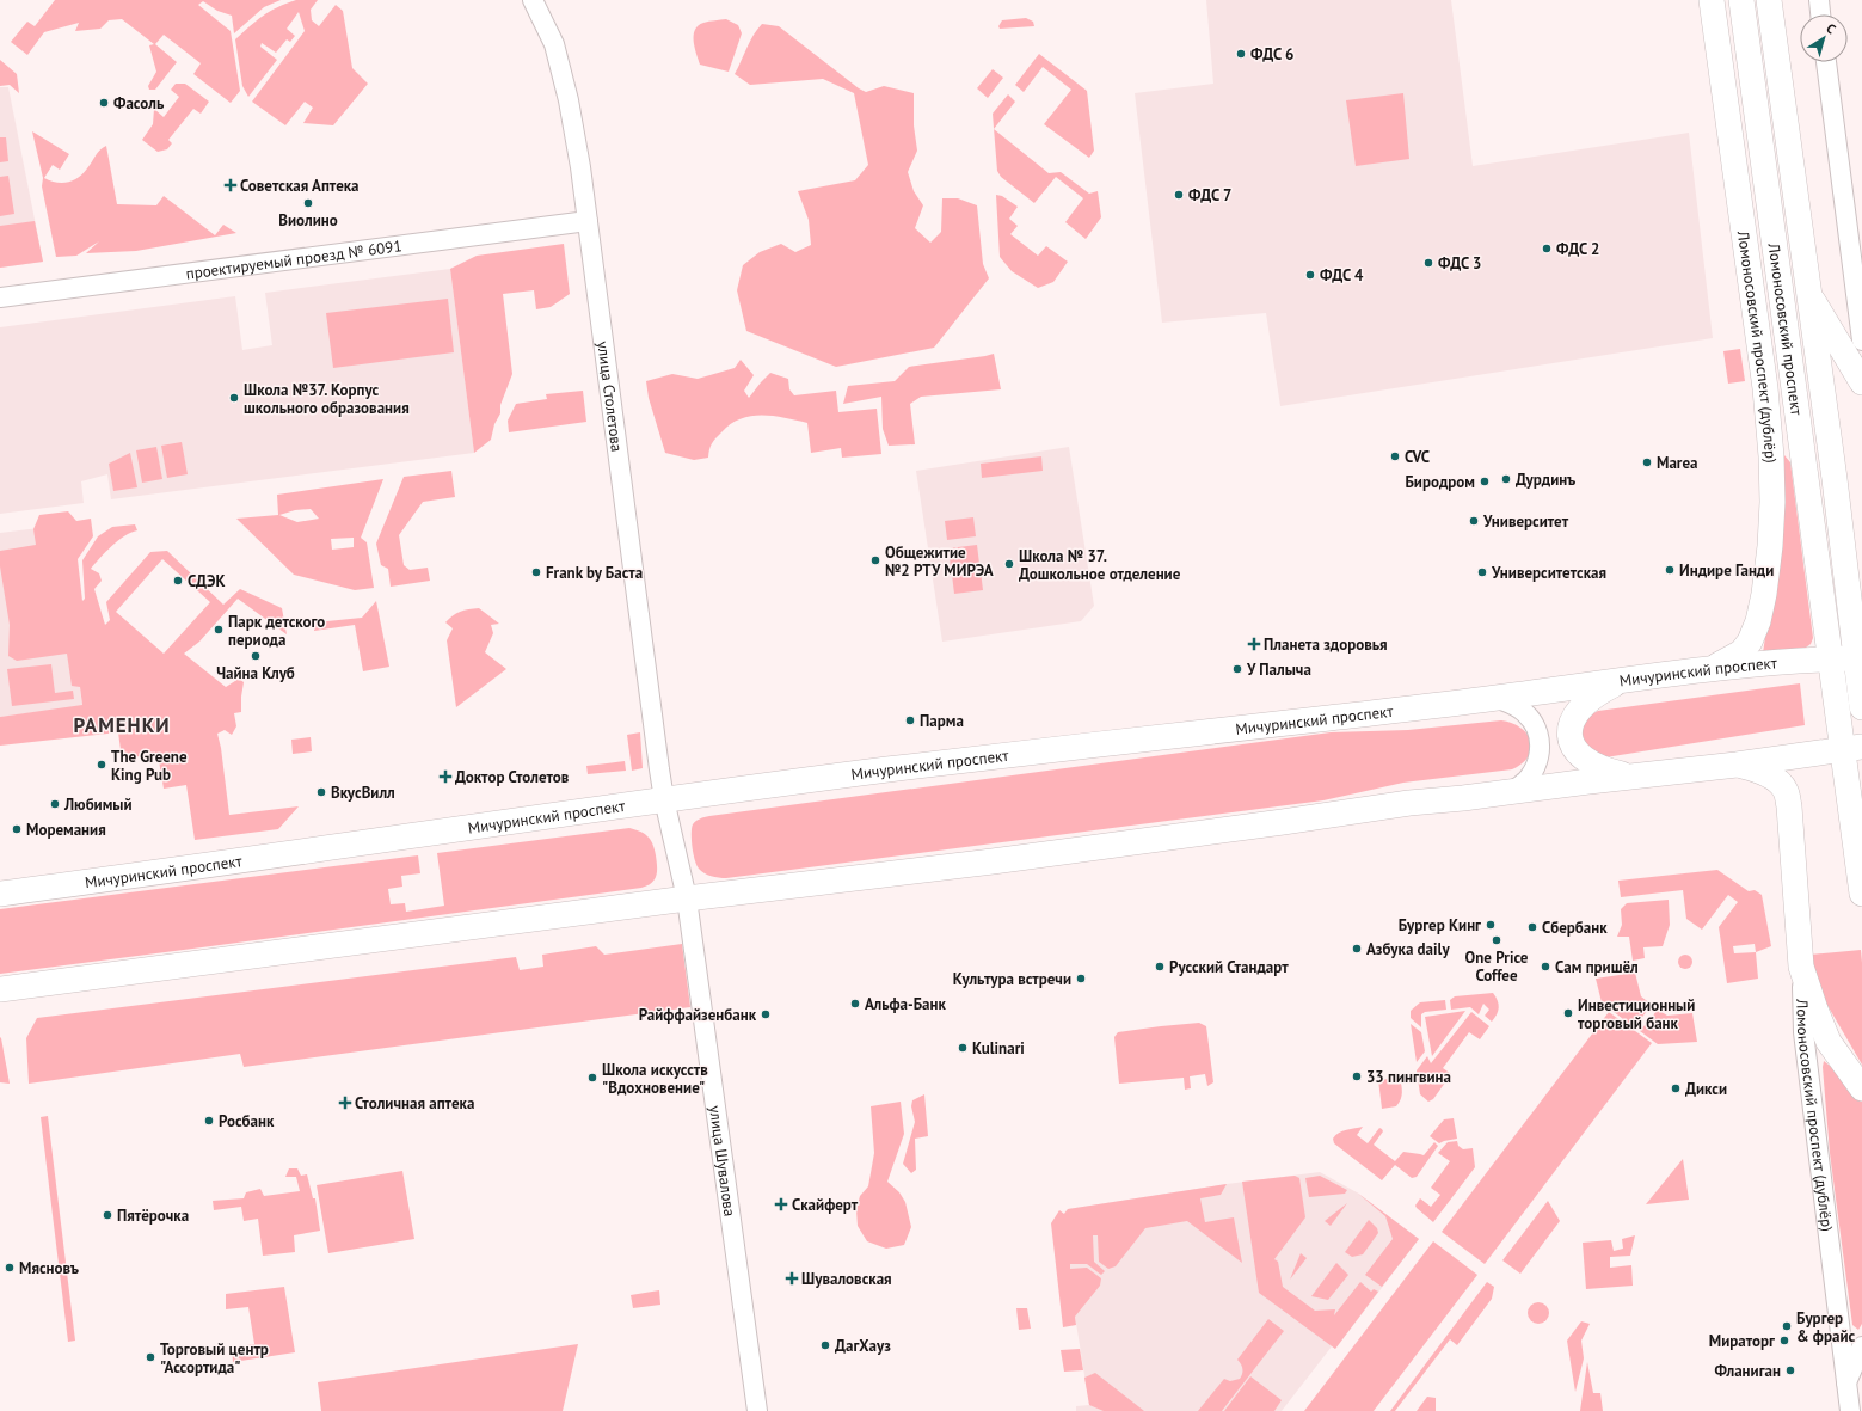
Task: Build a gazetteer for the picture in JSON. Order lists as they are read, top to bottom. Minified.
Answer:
{"streets":{"main road":["Ломоносовский проспект","Ломоносовский проспект (дублёр)","Мичуринский проспект"],"street":["проектируемый проезд № 6091","улица Столетова","улица Шувалова"]},"crossings":[["проектируемый проезд № 6091","улица Столетова"],["Ломоносовский проспект","Мичуринский проспект"],["Ломоносовский проспект (дублёр)","Мичуринский проспект"],["улица Столетова","Мичуринский проспект"],["улица Столетова","улица Шувалова"],["Мичуринский проспект","улица Шувалова"]],"districts":["РАМЕНКИ"],"places":{"other":["ФДС 6","Фасоль","ФДС 7","Виолино","ФДС 2","ФДС 3","ФДС 4","Школа №37. Корпус школьного образования","CVC","Marea","Дурдинъ","Биродром","Университет","Общежитие №2 РТУ МИРЭА","Школа № 37. Дошкольное отделение","Индире Ганди","Frank by Баста","Университетская","СДЭК","Парк детского периода","Чайна Клуб","У Палыча","Парма","The Greene King Pub","ВкусВилл","Любимый","Моремания","Бургер Кинг","Сбербанк","One Price Coffee","Азбука daily","Русский Стандарт","Сам пришёл","Культура встречи","Альфа-Банк","Инвестиционный торговый банк","Райффайзенбанк","Kulinari","33 пингвина","Школа искусств \"Вдохновение\"","Дикси","Росбанк","Пятёрочка","Мясновъ","Бургер & фрайс","Мираторг","ДагХауз","Торговый центр \"Ассортида\"","Фланиган"],"health":["Советская Аптека","Планета здоровья","Доктор Столетов","Столичная аптека","Скайферт","Шуваловская"]},"north":"top right"}
